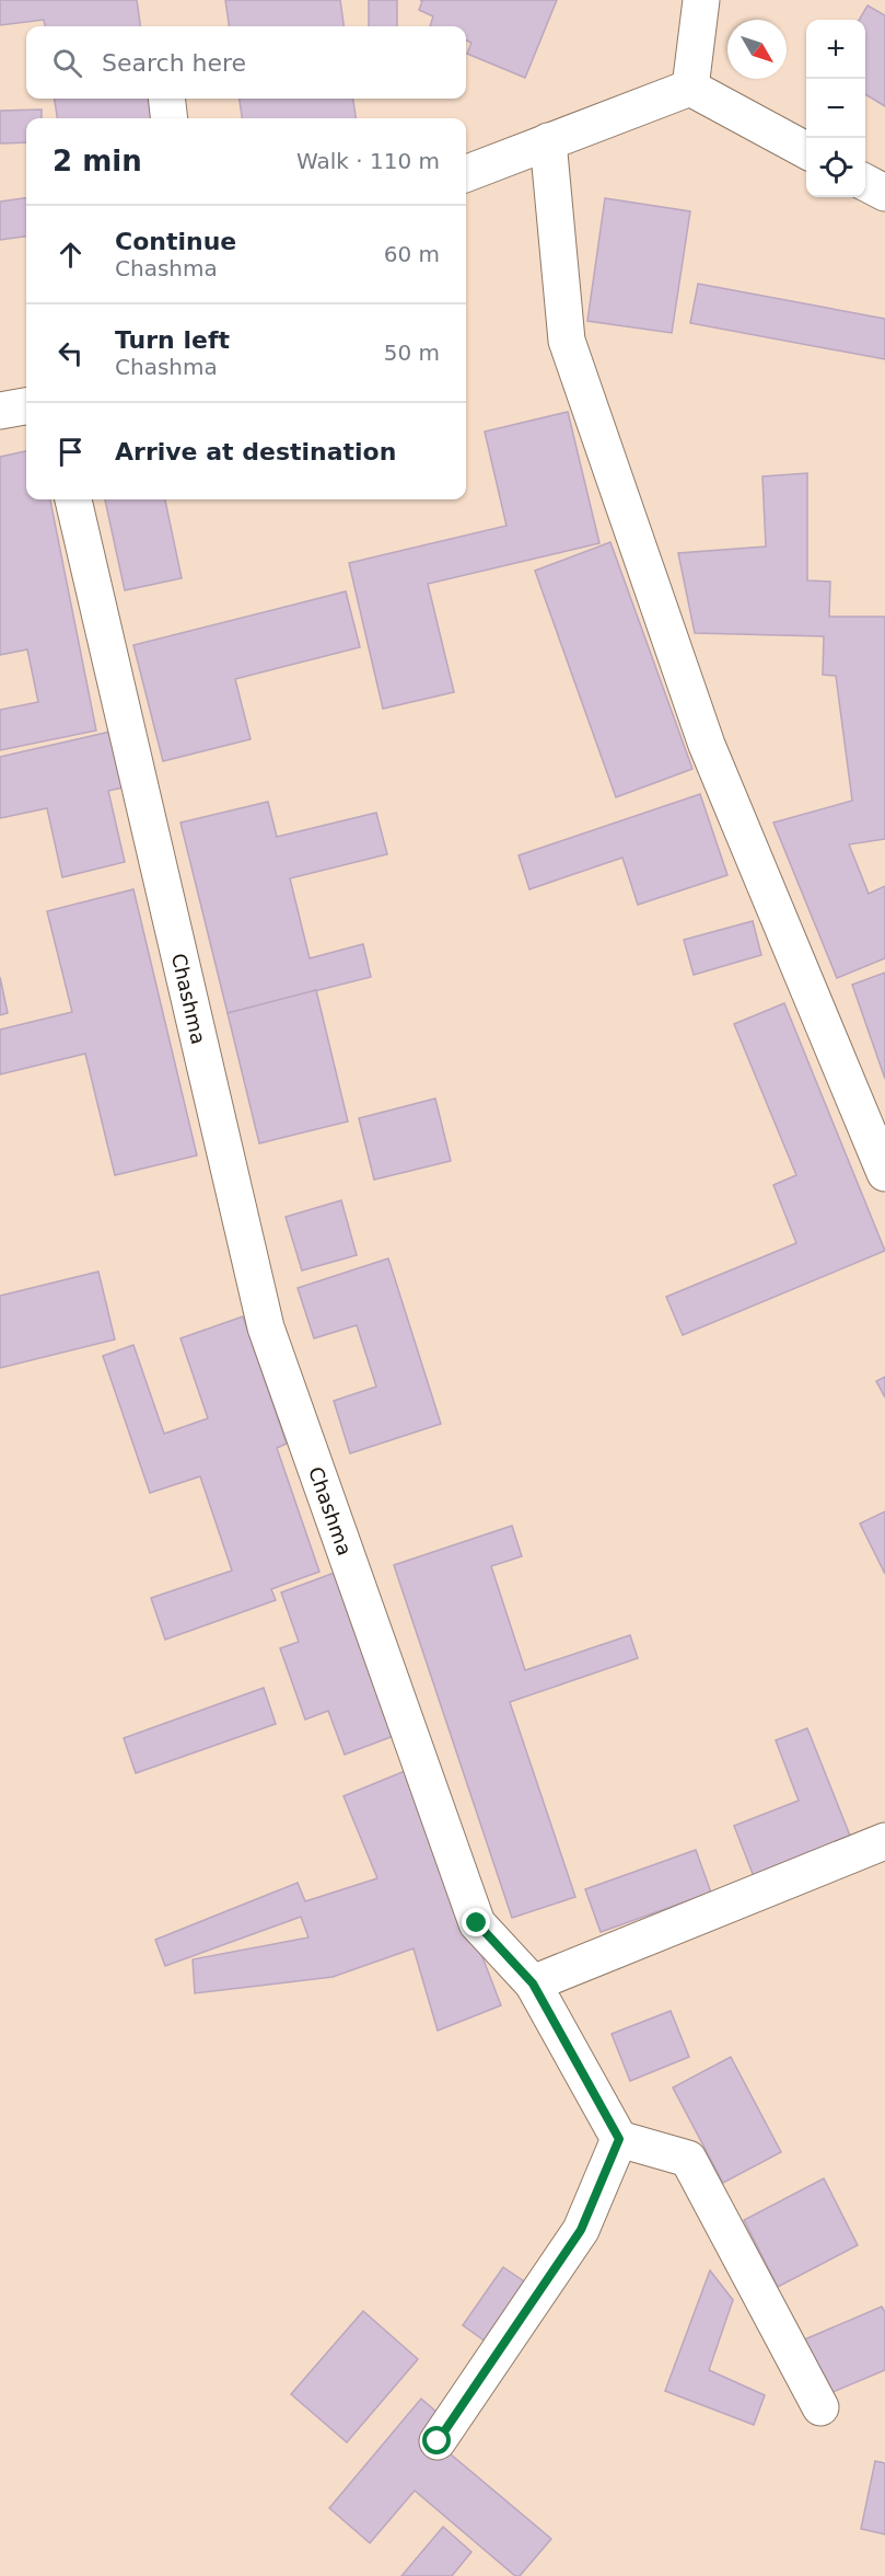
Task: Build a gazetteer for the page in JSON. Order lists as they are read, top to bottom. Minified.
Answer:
{"streets":{"street":["Chashma"]},"north":"bottom right","page":{"map_buttons":["+","−"],"search":"Search here","heading":["2 min","Walk · 110 m"],"list":[["Continue","Chashma","60 m"],["Turn left","Chashma","50 m"],"Arrive at destination"]}}
